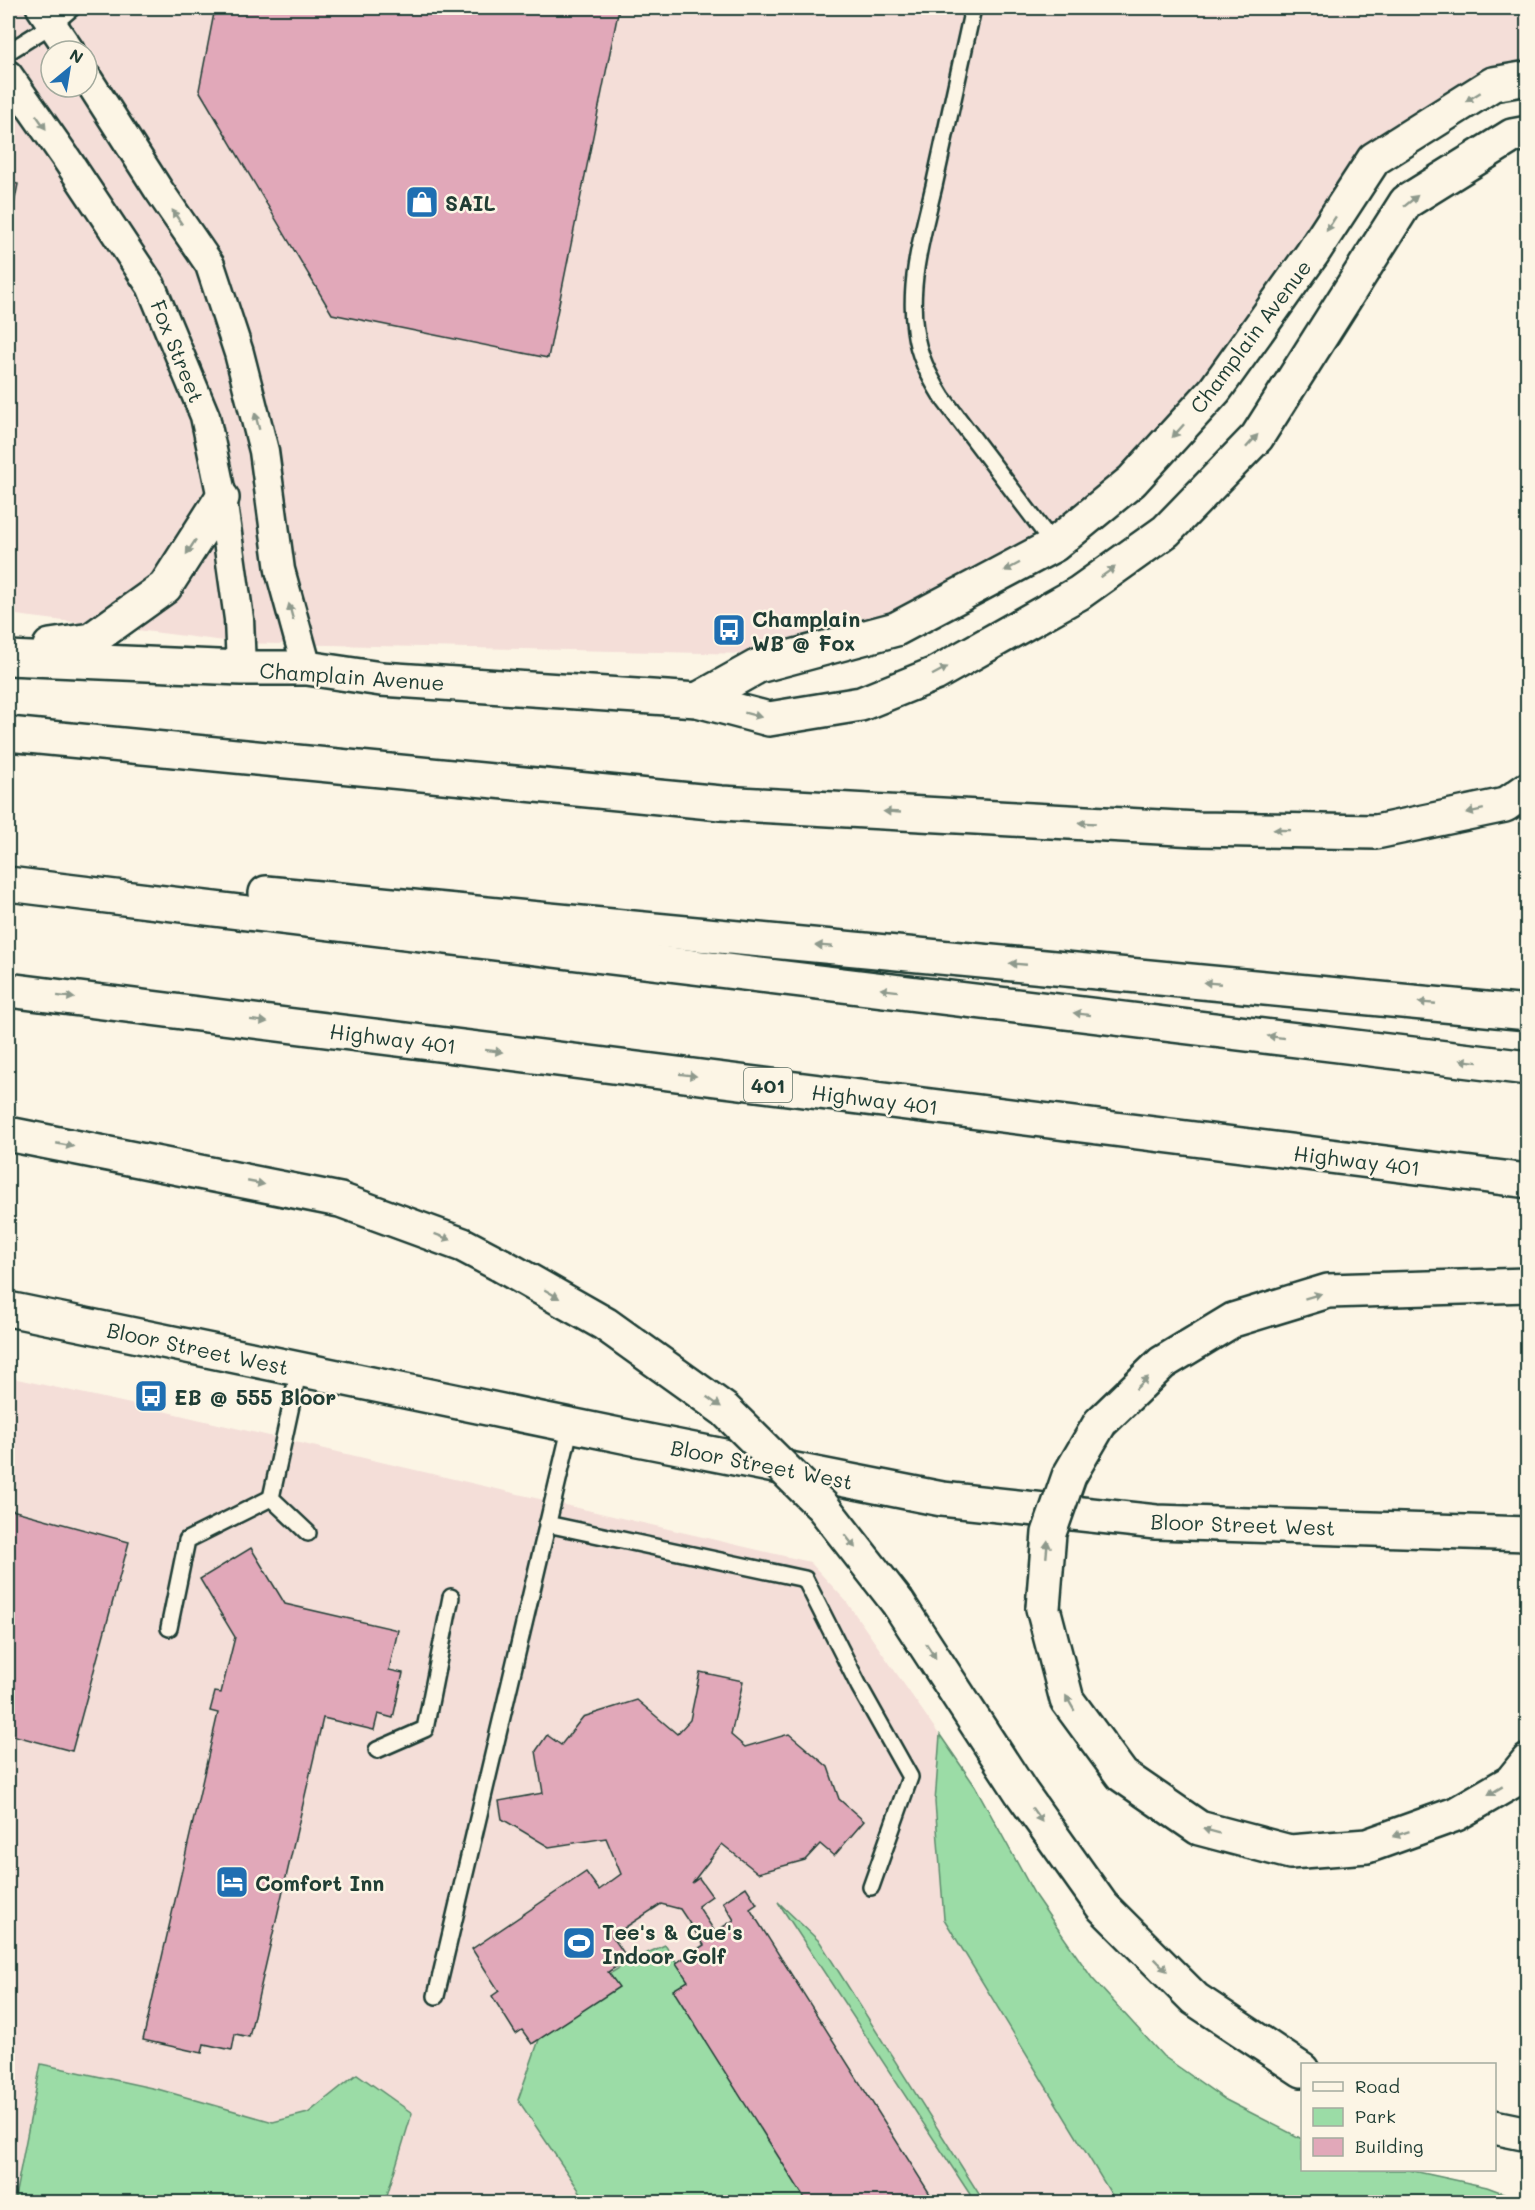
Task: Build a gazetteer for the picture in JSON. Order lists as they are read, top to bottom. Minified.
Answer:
{"streets":{"main road":["Champlain Avenue","Highway 401","401","Bloor Street West"],"street":["Fox Street"]},"crossings":[["Champlain Avenue","Fox Street"]],"places":{"shop":["SAIL"],"bus stop":["Champlain WB @ Fox","EB @ 555 Bloor"],"hotel":["Comfort Inn"],"sports":["Tee's & Cue's Indoor Golf"]},"legend":["Road","Park","Building"],"north":"top right"}
